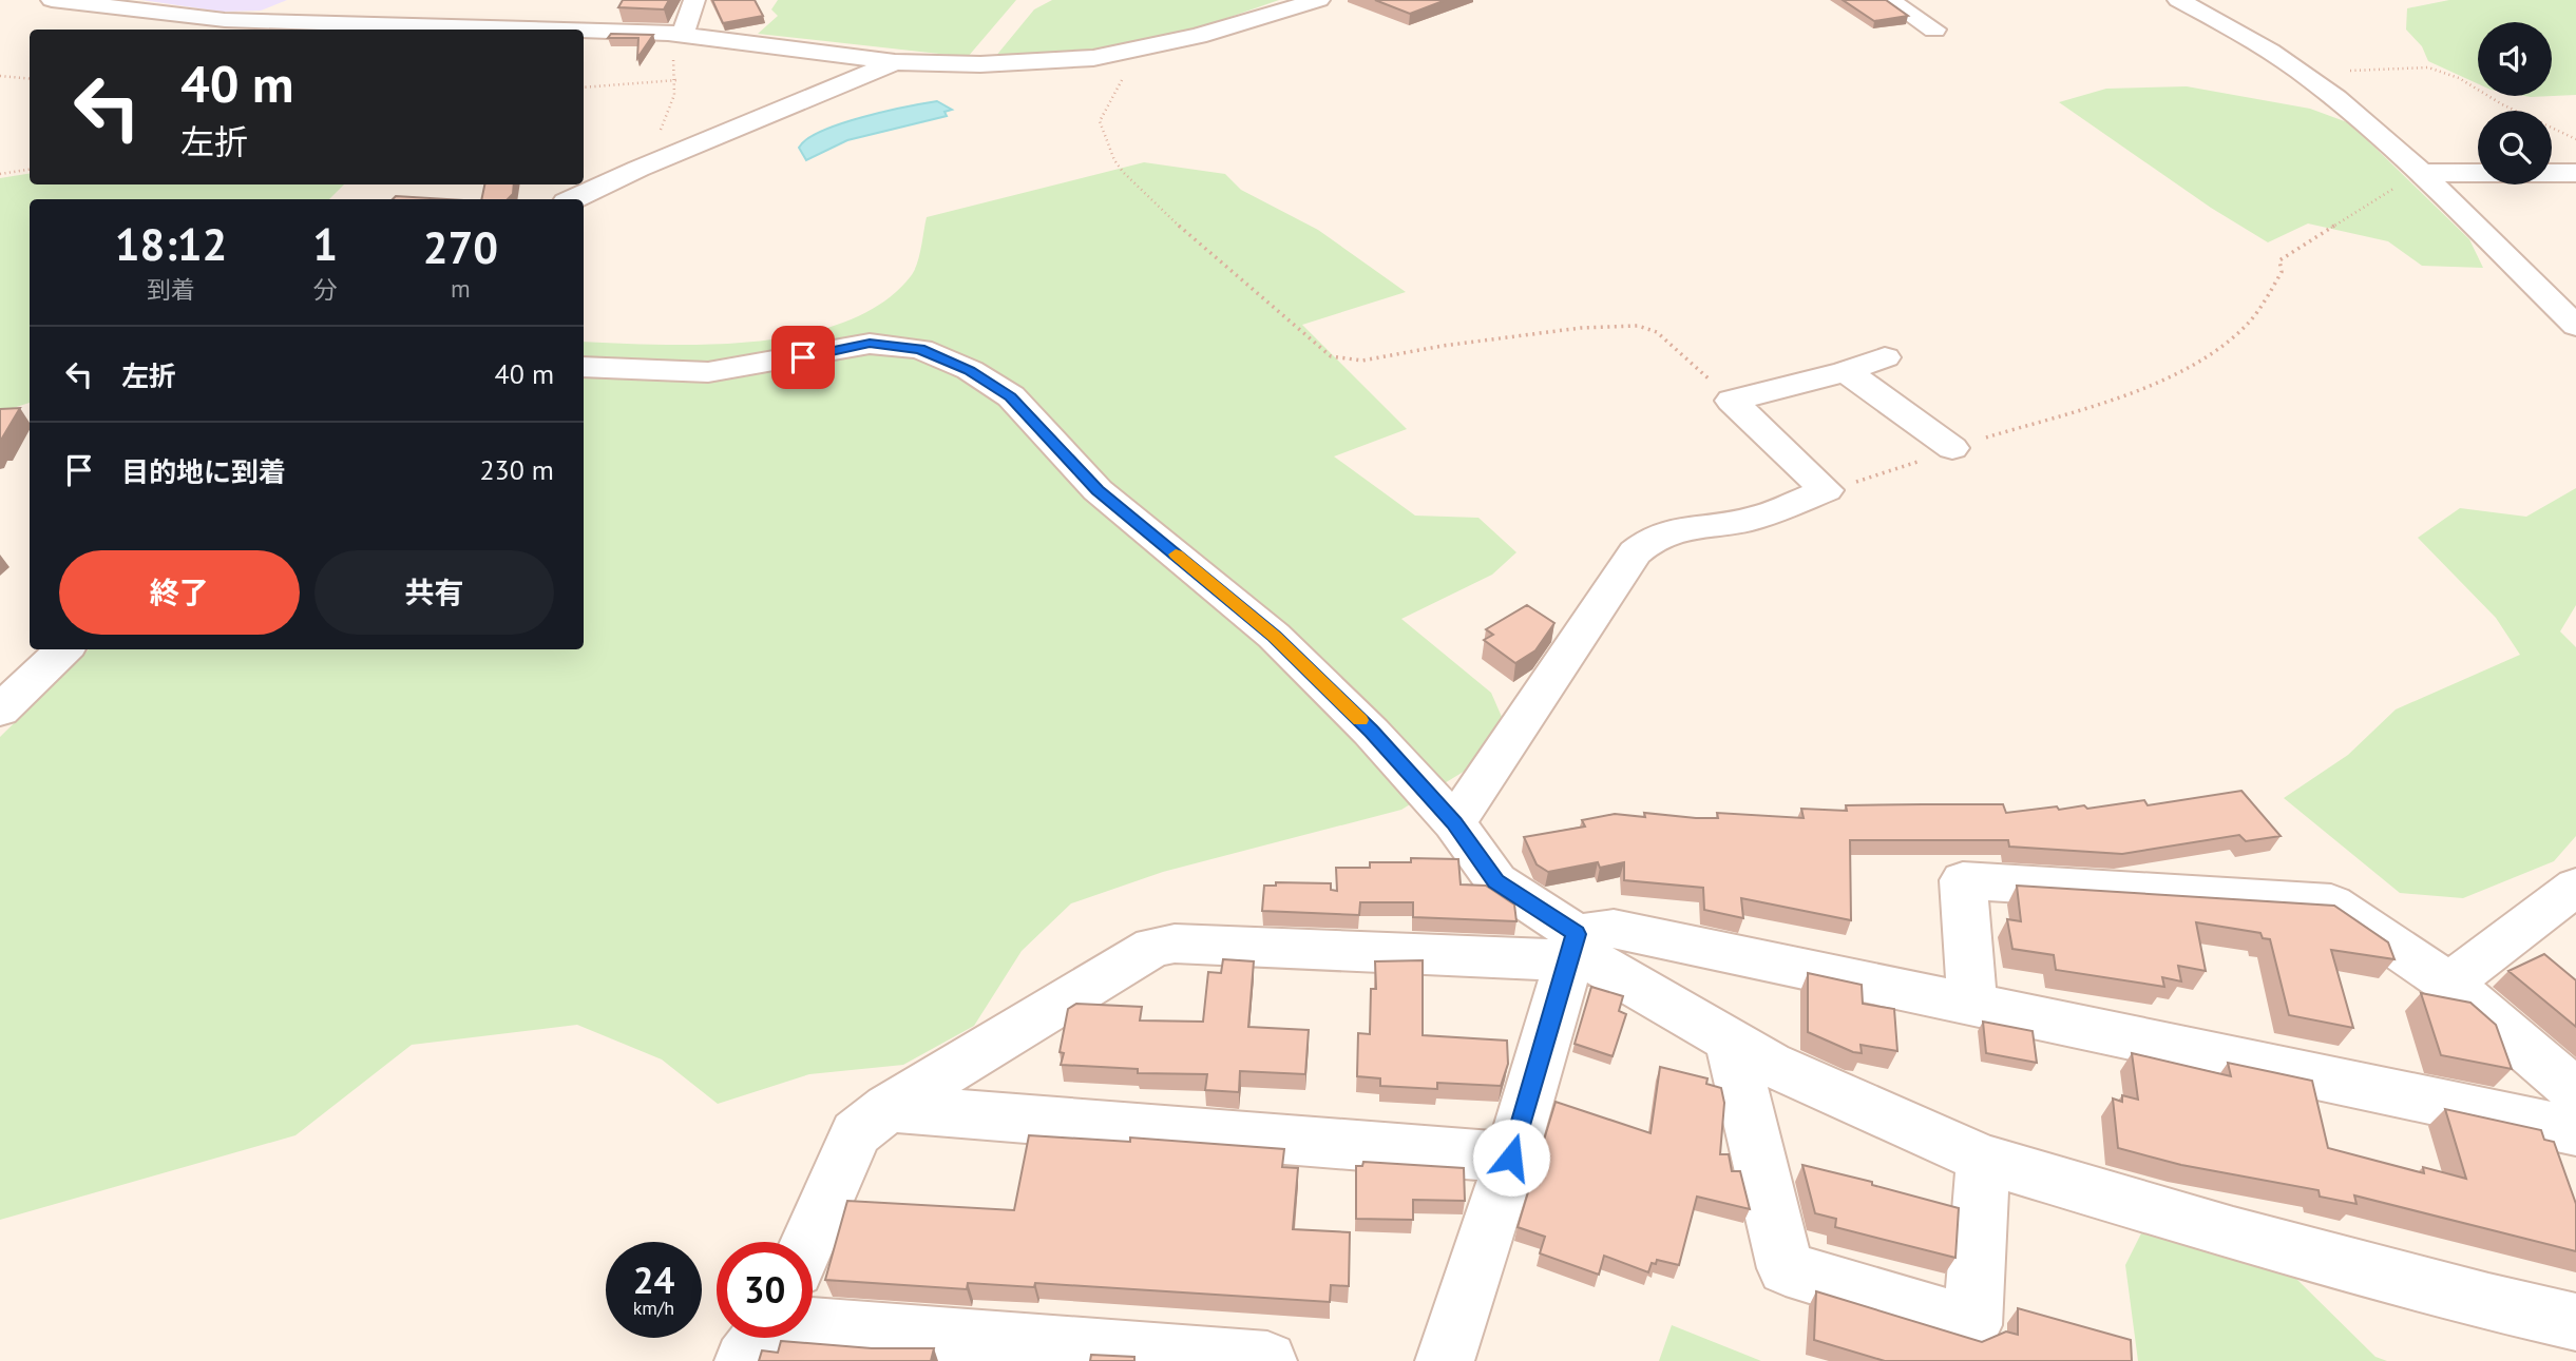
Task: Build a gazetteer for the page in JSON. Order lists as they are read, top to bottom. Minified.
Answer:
{"page":{"turn":["40 m","左折"],"eta":["18:12","到着","1","分","270","m"],"list":[{"name":"左折","value":"40 m"},{"name":"目的地に到着","value":"230 m"}],"buttons":["終了","共有"],"speed":"24 km/h","limit":"30"}}
